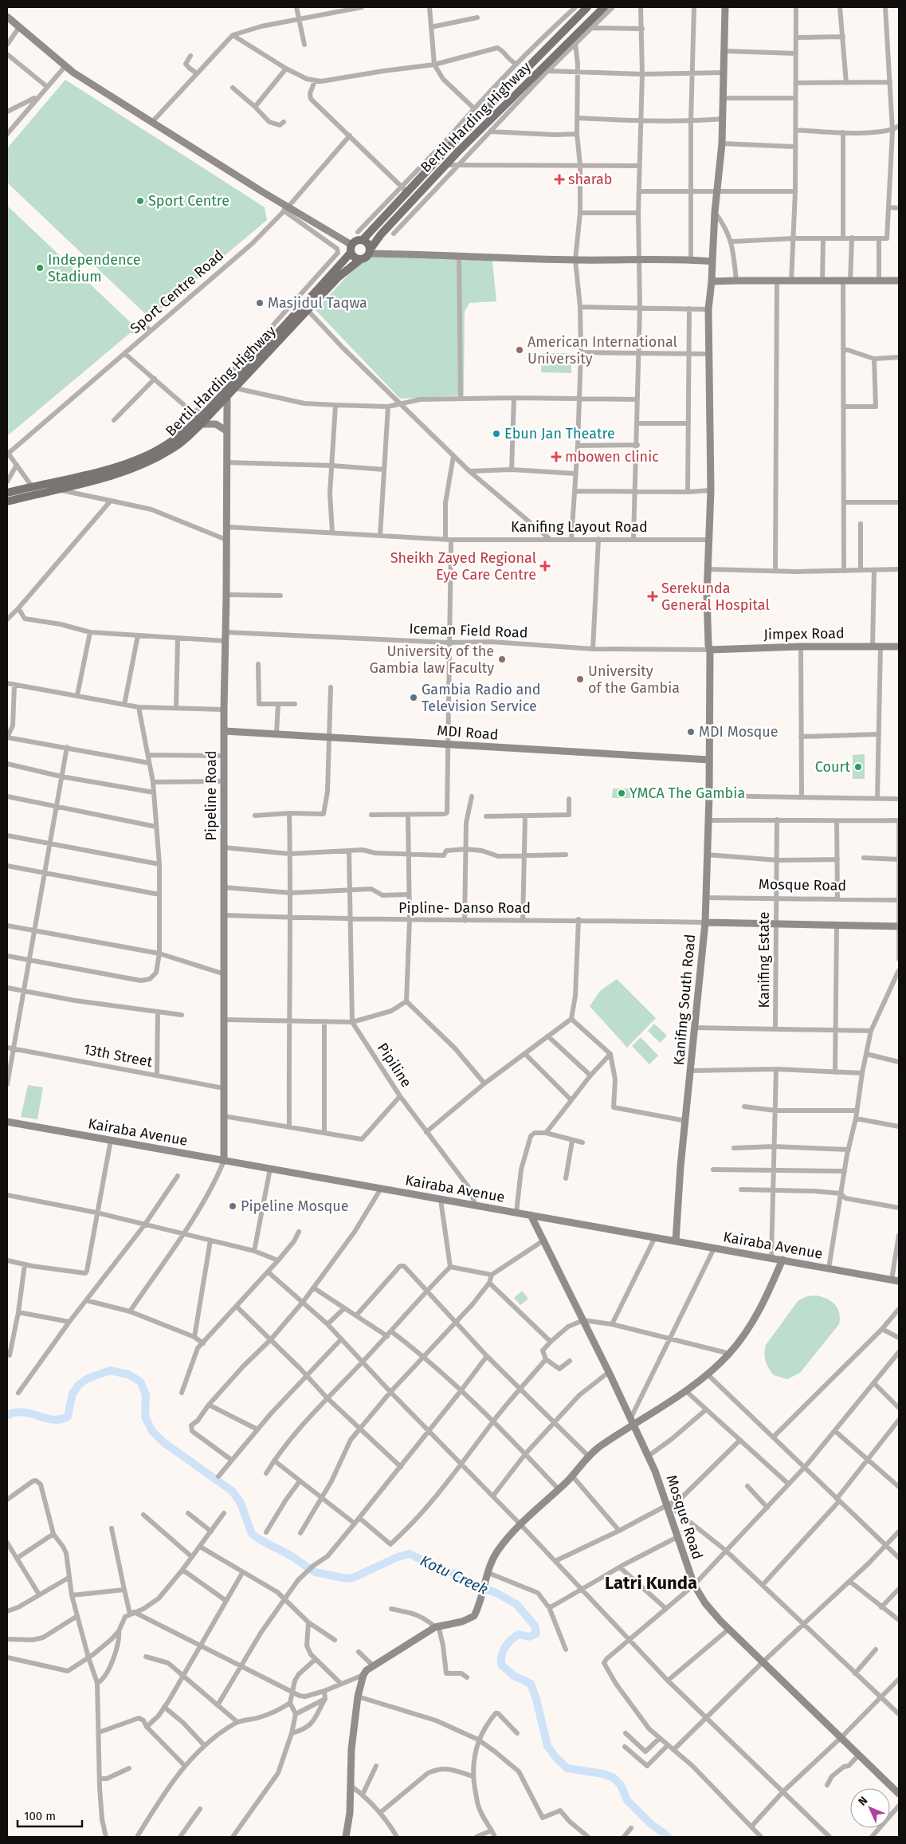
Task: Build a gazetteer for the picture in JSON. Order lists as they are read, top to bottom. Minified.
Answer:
{"streets":{"main road":["Bertil Harding Highway"],"street":["Sport Centre Road","Kanifing Layout Road","Iceman Field Road","Jimpex Road","MDI Road","Pipeline Road","Mosque Road","Pipline- Danso Road","Kanifing Estate","Kanifing South Road","13th Street","Pipiline","Kairaba Avenue"]},"crossings":[["Bertil Harding Highway","Pipeline Road"],["Kanifing Layout Road","Pipeline Road"],["Kanifing Layout Road","Kanifing South Road"],["Iceman Field Road","Jimpex Road"],["Iceman Field Road","Pipeline Road"],["Iceman Field Road","Kanifing South Road"],["Jimpex Road","Kanifing South Road"],["MDI Road","Pipeline Road"],["MDI Road","Kanifing South Road"],["Pipeline Road","Pipline- Danso Road"],["Pipeline Road","13th Street"],["Pipeline Road","Kairaba Avenue"],["Mosque Road","Kanifing Estate"],["Mosque Road","Kanifing South Road"],["Mosque Road","Kairaba Avenue"],["Pipline- Danso Road","Kanifing South Road"],["Kanifing South Road","Kairaba Avenue"],["Pipiline","Kairaba Avenue"]],"districts":["Latri Kunda"],"water":["Kotu Creek"],"places":{"health":["sharab","mbowen clinic","Sheikh Zayed Regional Eye Care Centre","Serekunda General Hospital"],"other":["Sport Centre","Independence Stadium","Masjidul Taqwa","American International University","Ebun Jan Theatre","University of the Gambia law Faculty","University of the Gambia","Gambia Radio and Television Service","MDI Mosque","Court","YMCA The Gambia","Pipeline Mosque"]},"scale_bar":"100 m","north":"top left"}
